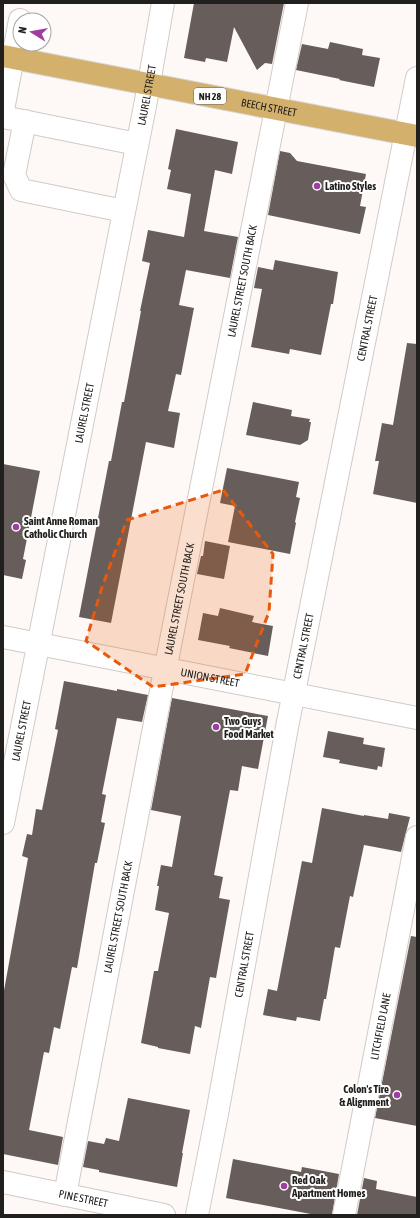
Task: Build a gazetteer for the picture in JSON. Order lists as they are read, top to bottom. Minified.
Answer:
{"streets":{"main road":["NH 28","BEECH STREET"],"street":["LAUREL STREET","LAUREL STREET SOUTH BACK","CENTRAL STREET","UNION STREET","LITCHFIELD LANE","PINE STREET"]},"crossings":[["LAUREL STREET","BEECH STREET"],["LAUREL STREET","UNION STREET"],["BEECH STREET","LAUREL STREET SOUTH BACK"],["BEECH STREET","CENTRAL STREET"],["LAUREL STREET SOUTH BACK","UNION STREET"],["LAUREL STREET SOUTH BACK","PINE STREET"],["CENTRAL STREET","UNION STREET"]],"places":["Latino Styles","Saint Anne Roman Catholic Church","Two Guys Food Market","Colon's Tire & Alignment","Red Oak Apartment Homes"],"north":"left"}
